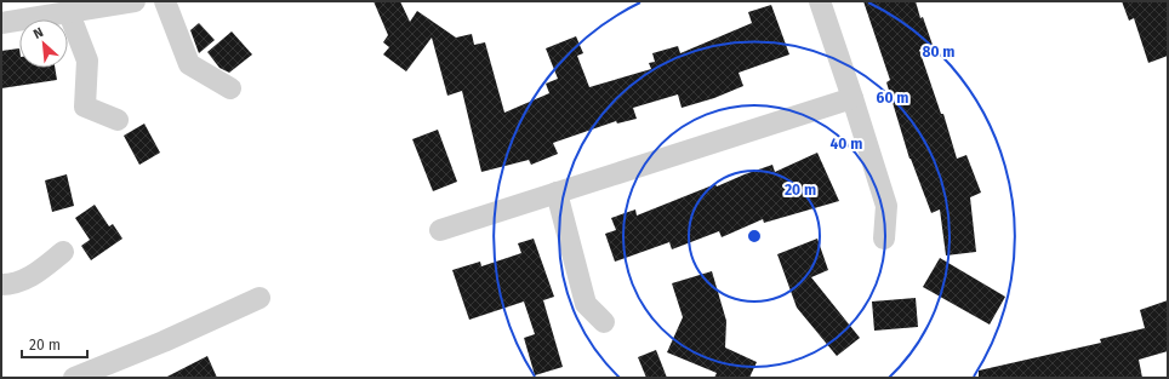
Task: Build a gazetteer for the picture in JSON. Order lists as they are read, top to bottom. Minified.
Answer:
{"scale_bar":"20 m","north":"top left","rings":["80 m","60 m","40 m","20 m"]}
